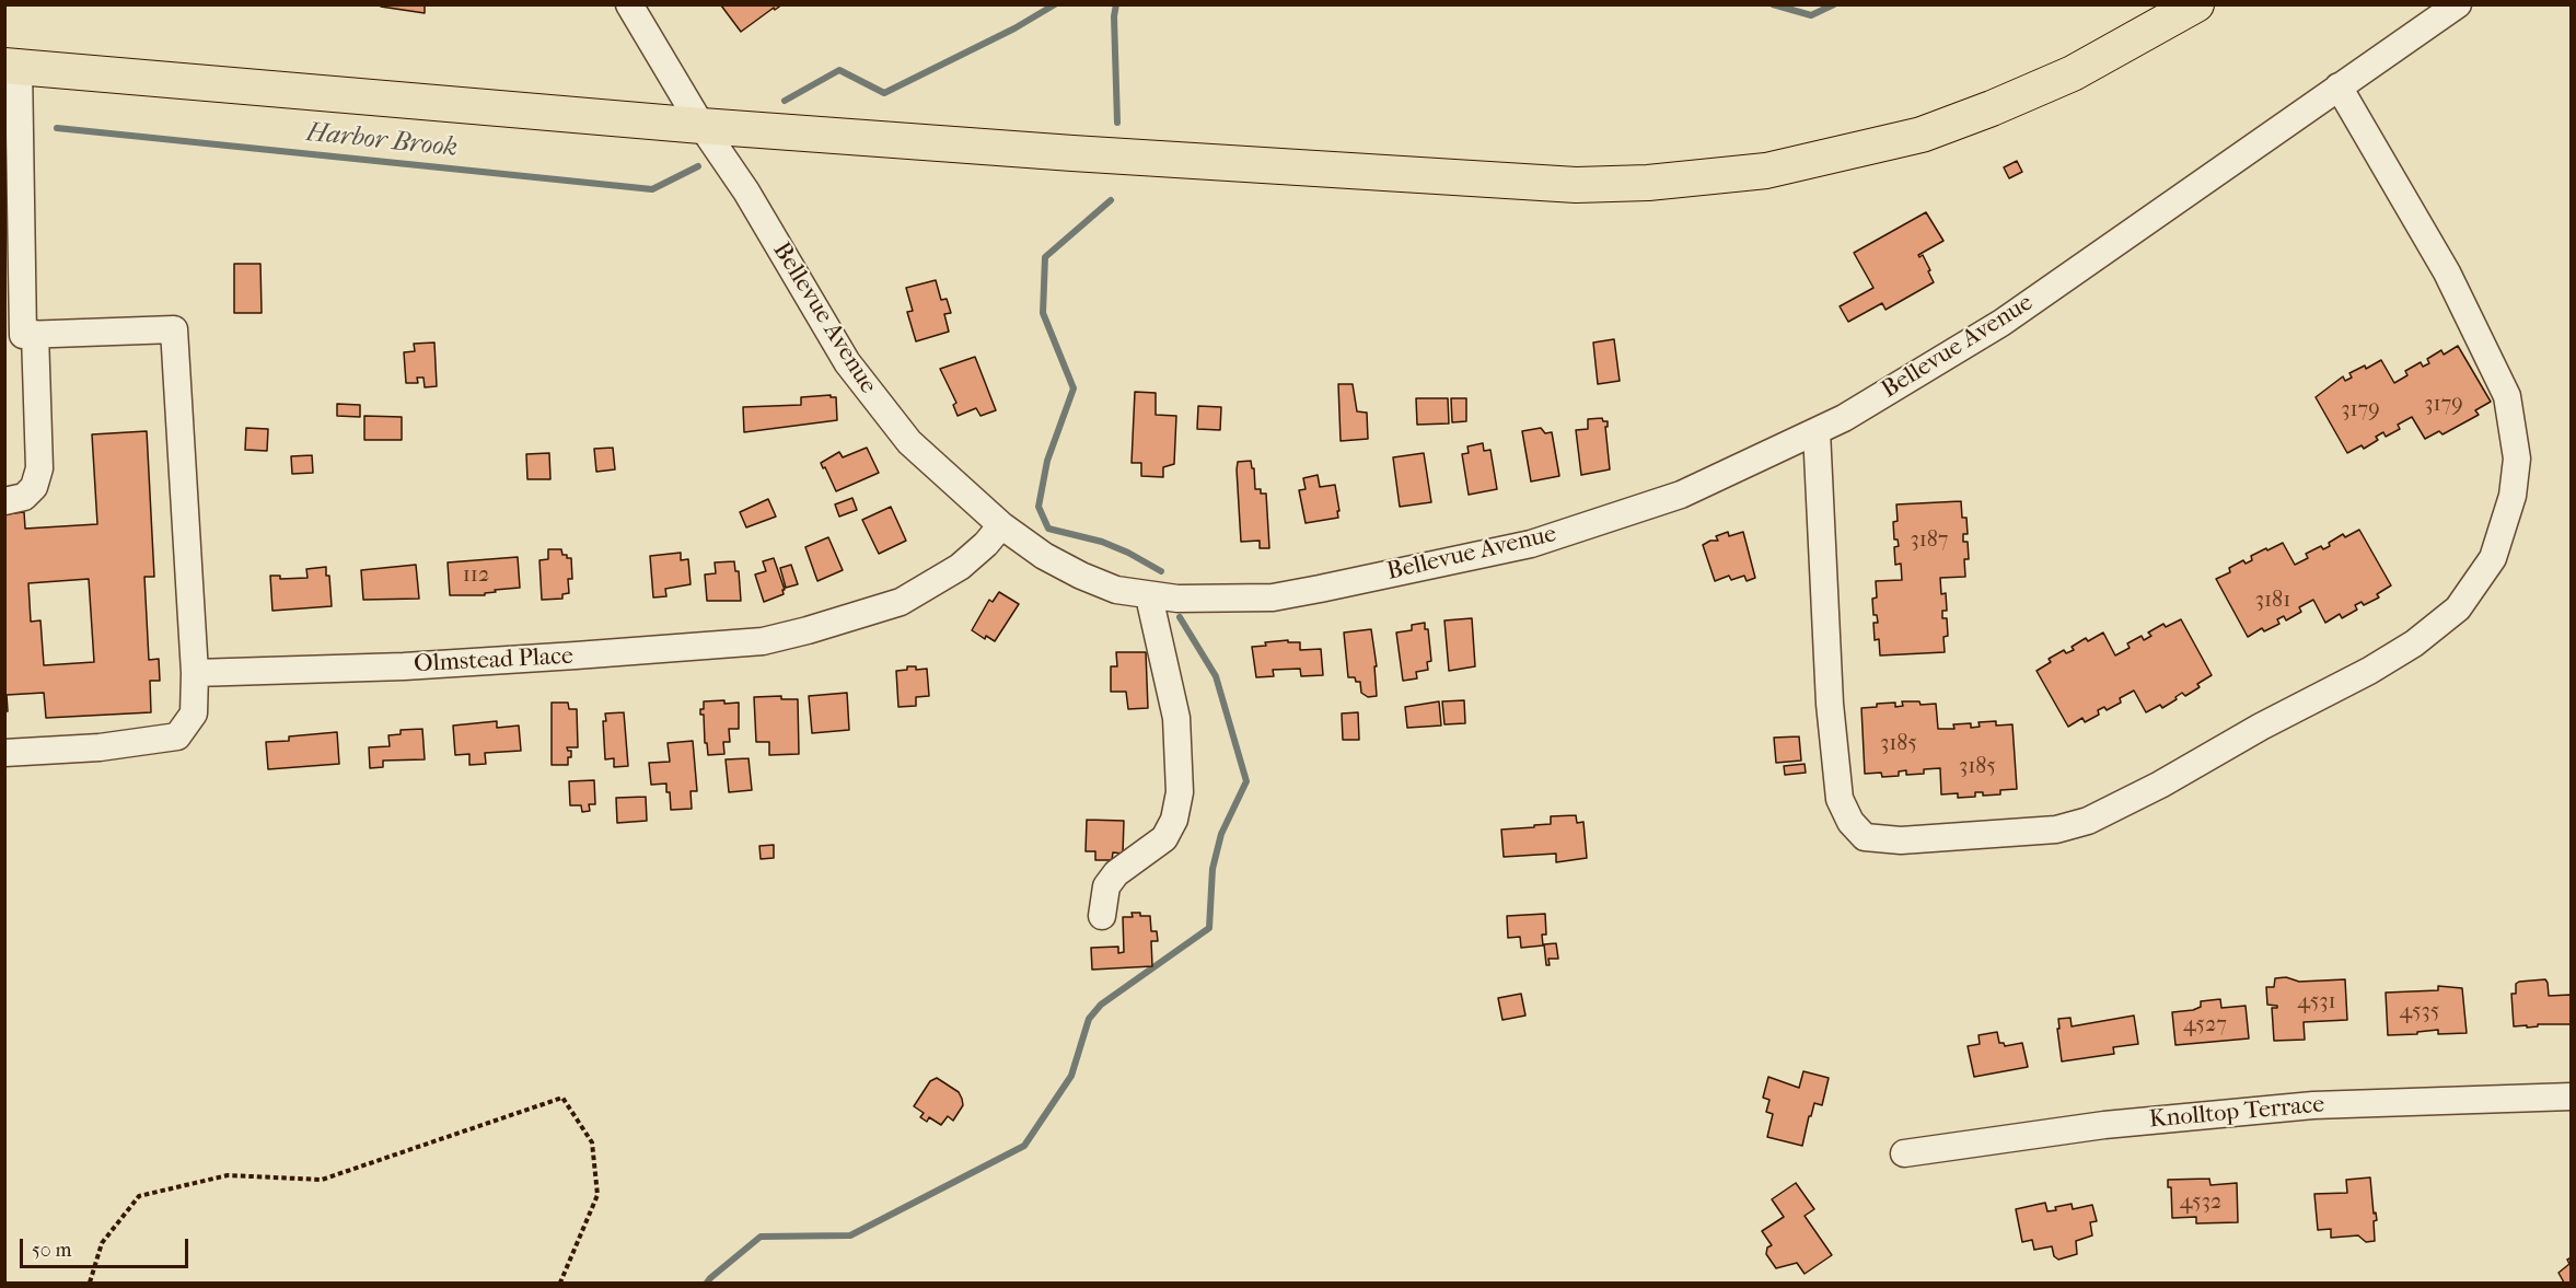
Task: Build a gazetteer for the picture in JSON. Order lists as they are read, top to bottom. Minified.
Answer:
{"streets":{"street":["Bellevue Avenue","Olmstead Place","Knolltop Terrace"]},"crossings":[["Bellevue Avenue","Olmstead Place"]],"water":["Harbor Brook"],"house_numbers":["3179","3179","3187","112","3181","3185","3185","4531","4535","4527","4532"],"scale_bar":"50 m"}
